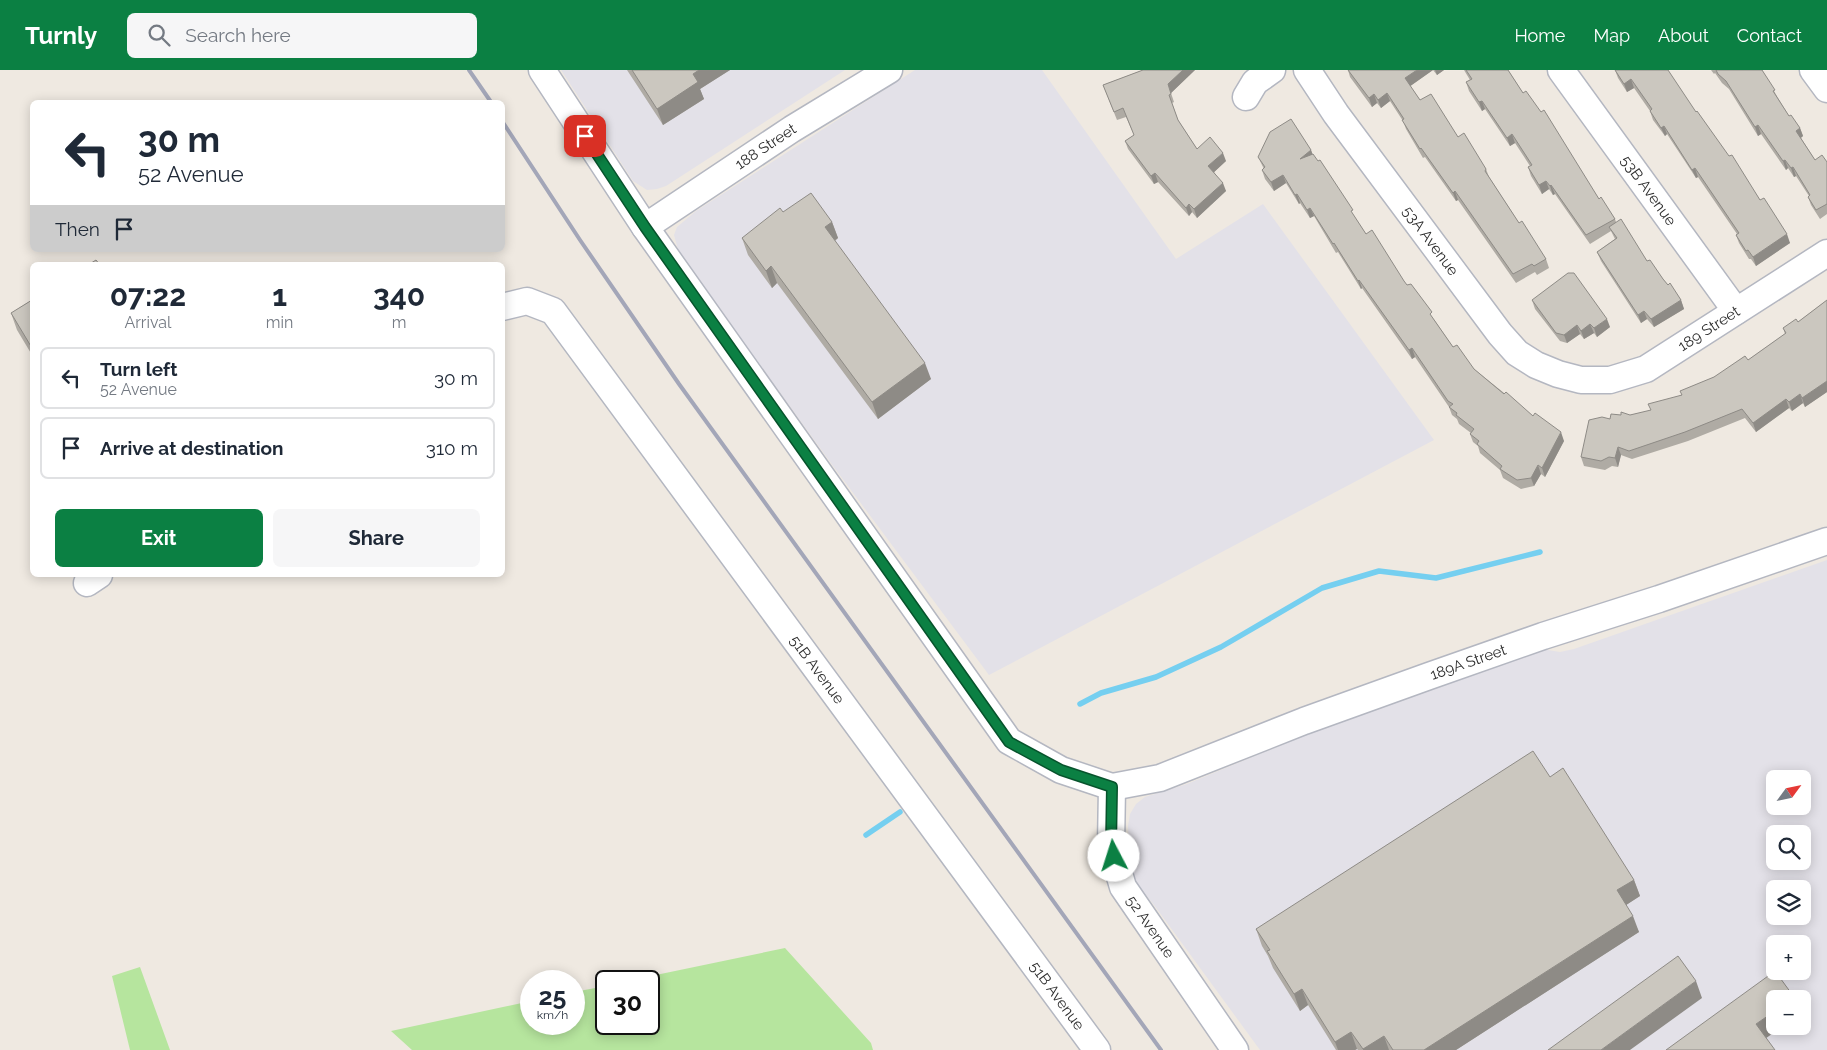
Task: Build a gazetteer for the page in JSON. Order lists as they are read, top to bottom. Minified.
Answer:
{"streets":{"street":["188 Street","53B Avenue","53A Avenue","189 Street","189A Street","51B Avenue","52 Avenue"]},"crossings":[["53B Avenue","189 Street"],["53A Avenue","189 Street"],["189A Street","52 Avenue"]],"north":"top right","page":{"header":"Turnly","search":"Search here","nav":["Home","Map","About","Contact"],"turn":["30 m","52 Avenue"],"then":"Then","eta":["07:22","Arrival","1","min","340","m"],"list":[{"name":"Turn left","note":"52 Avenue","value":"30 m"},{"name":"Arrive at destination","value":"310 m"}],"buttons":["Exit","Share"],"map_buttons":["+","−"],"speed":"25 km/h","limit":"30"}}
